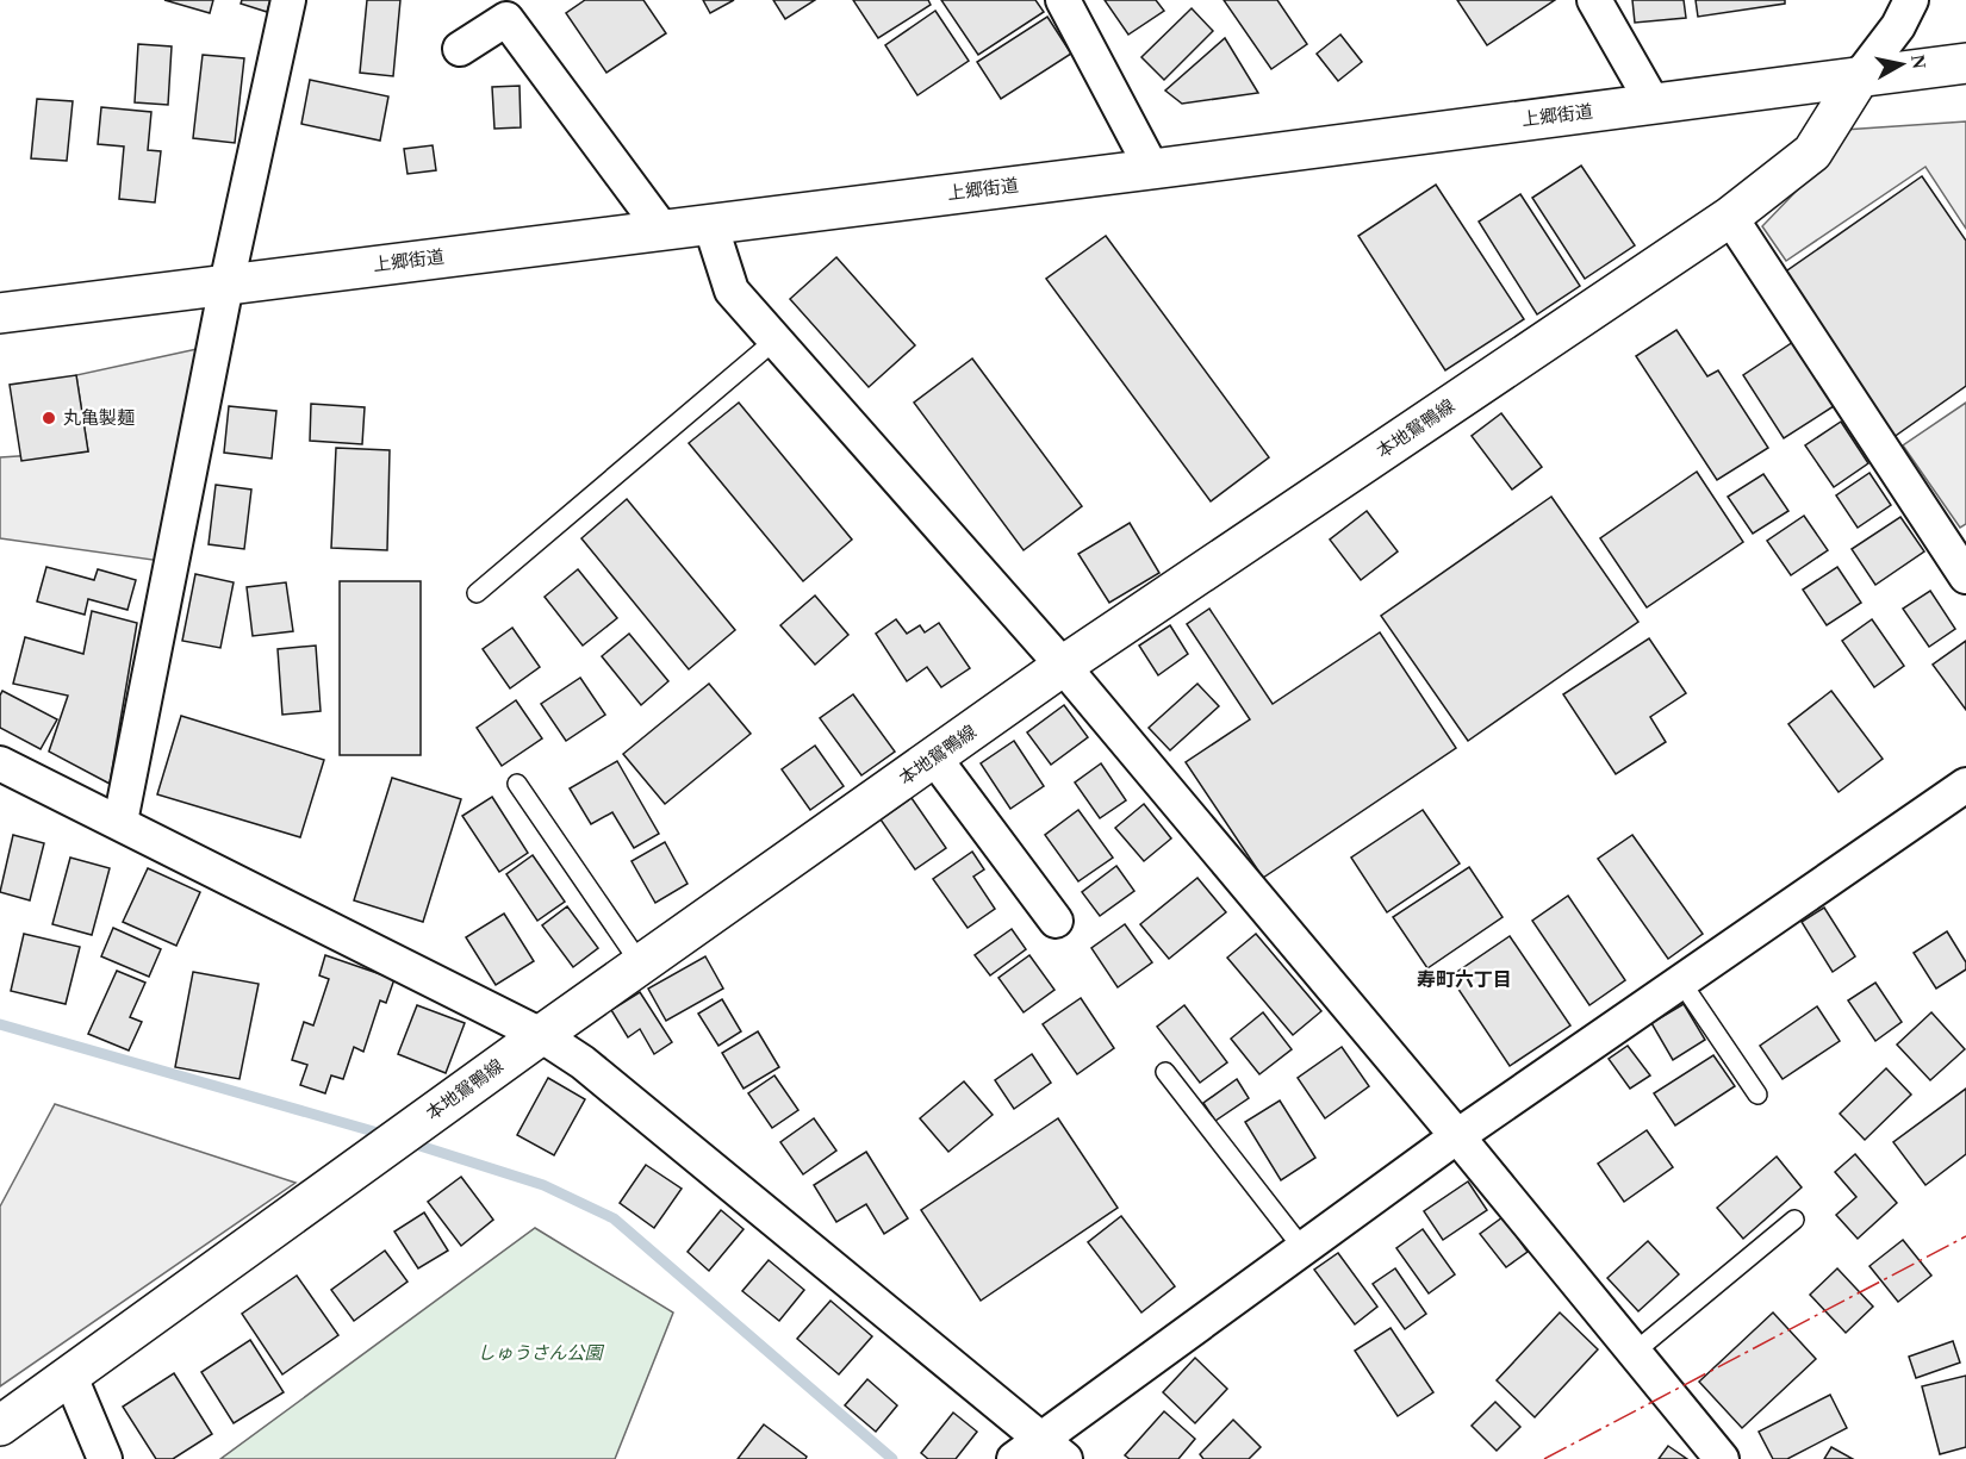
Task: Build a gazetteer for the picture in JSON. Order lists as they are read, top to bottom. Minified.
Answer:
{"streets":{"main road":["上郷街道","本地鴛鴨線"]},"crossings":[["上郷街道","本地鴛鴨線"]],"districts":["寿町六丁目"],"parks":["しゅうさん公園"],"places":["丸亀製麺"],"north":"right"}
